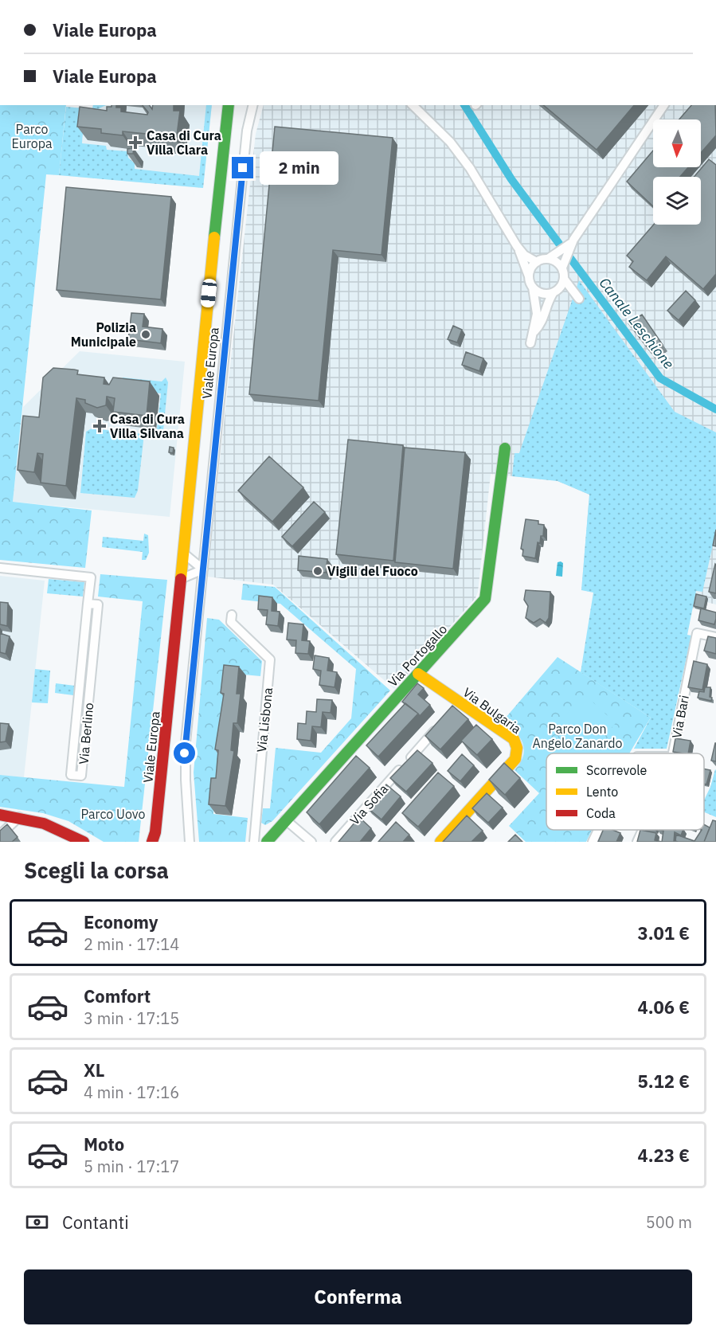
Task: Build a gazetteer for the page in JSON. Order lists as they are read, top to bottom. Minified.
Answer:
{"streets":{"street":["Viale Europa","Via Portogallo","Via Bulgaria","Via Bari","Via Lisbona","Via Berlino","Via Sofia"]},"crossings":[["Via Portogallo","Via Bulgaria"]],"water":["Canale Leschione"],"parks":["Parco Europa","Parco Don Angelo Zanardo","Parco Uovo"],"places":{"health":["Casa di Cura Villa Clara","Casa di Cura Villa Silvana"],"other":["Polizia Municipale","Vigili del Fuoco"]},"legend":["Scorrevole","Lento","Coda"],"north":"bottom","page":{"banner":["Viale Europa","Viale Europa"],"bubble":"2 min","heading":"Scegli la corsa","list":[{"name":"Economy","note":"2 min · 17:14","value":"3.01 €"},{"name":"Comfort","note":"3 min · 17:15","value":"4.06 €"},{"name":"XL","note":"4 min · 17:16","value":"5.12 €"},{"name":"Moto","note":"5 min · 17:17","value":"4.23 €"}],"pay":["Contanti","500 m"],"buttons":"Conferma"}}
